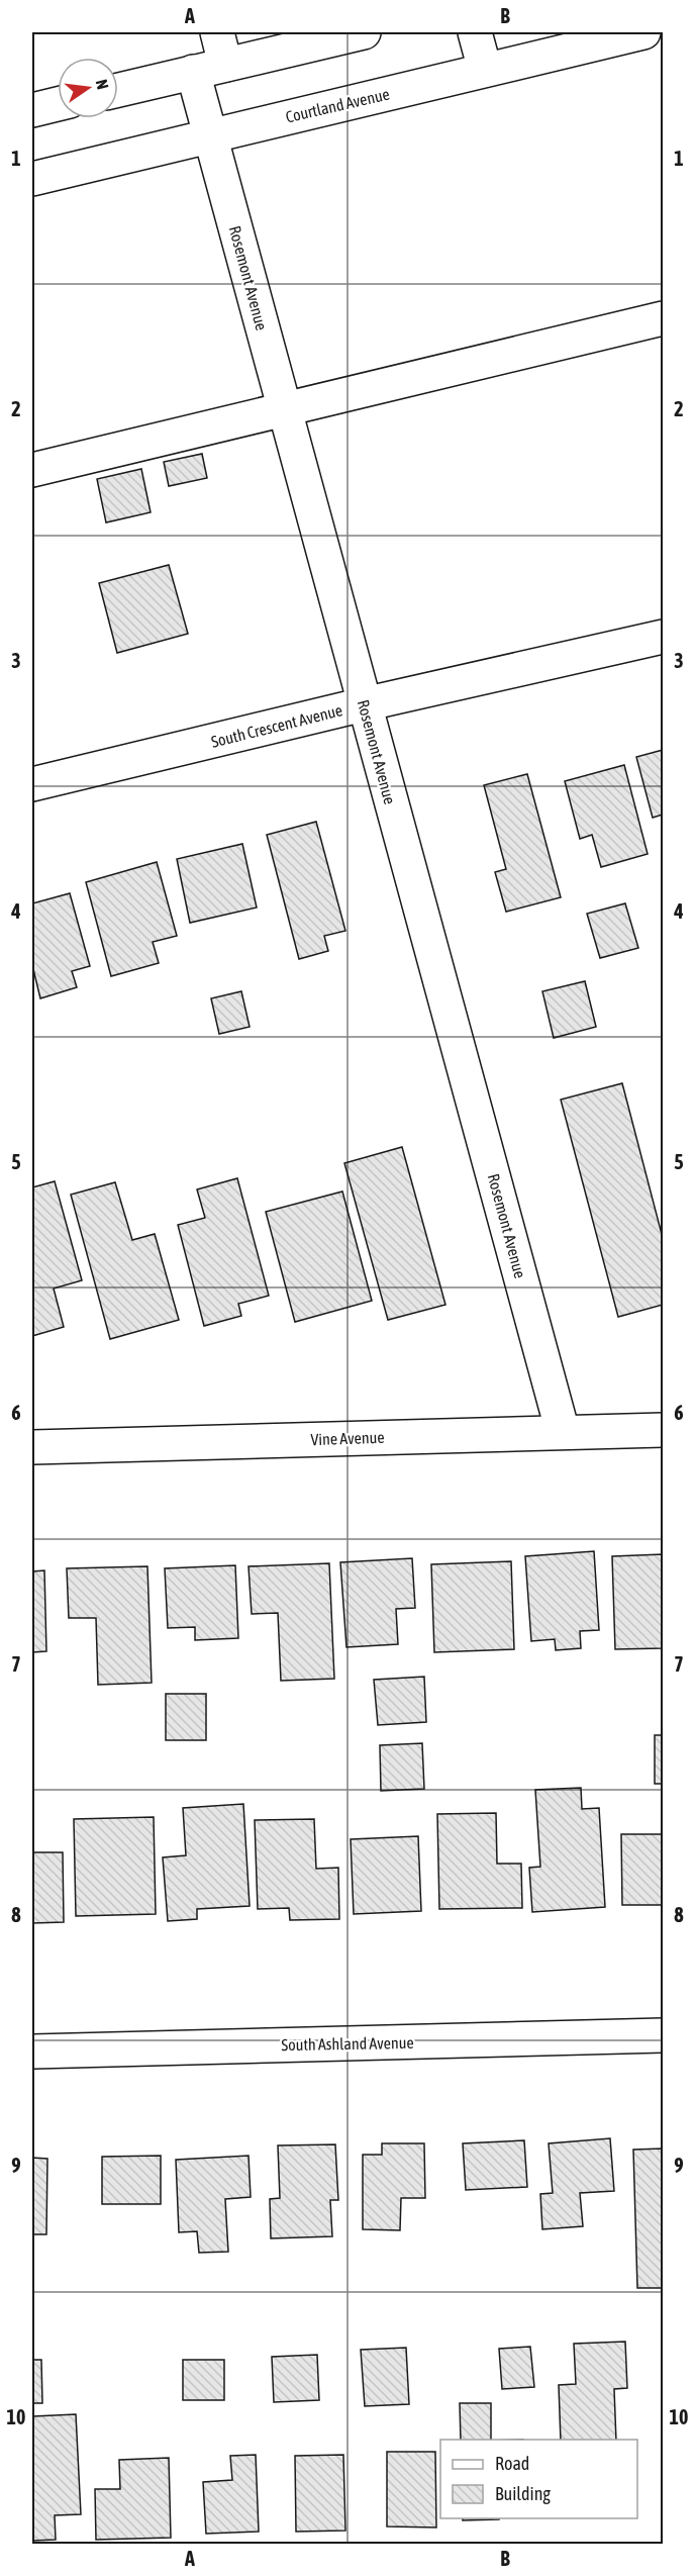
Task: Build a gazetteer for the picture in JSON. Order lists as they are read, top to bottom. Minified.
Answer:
{"streets":{"street":["Courtland Avenue","Rosemont Avenue","South Crescent Avenue","Vine Avenue","South Ashland Avenue"]},"crossings":[["Courtland Avenue","Rosemont Avenue"],["Rosemont Avenue","South Crescent Avenue"],["Rosemont Avenue","Vine Avenue"]],"legend":["Road","Building"],"north":"right","grid":{"columns":["A","B"],"rows":["1","2","3","4","5","6","7","8","9","10"]}}
